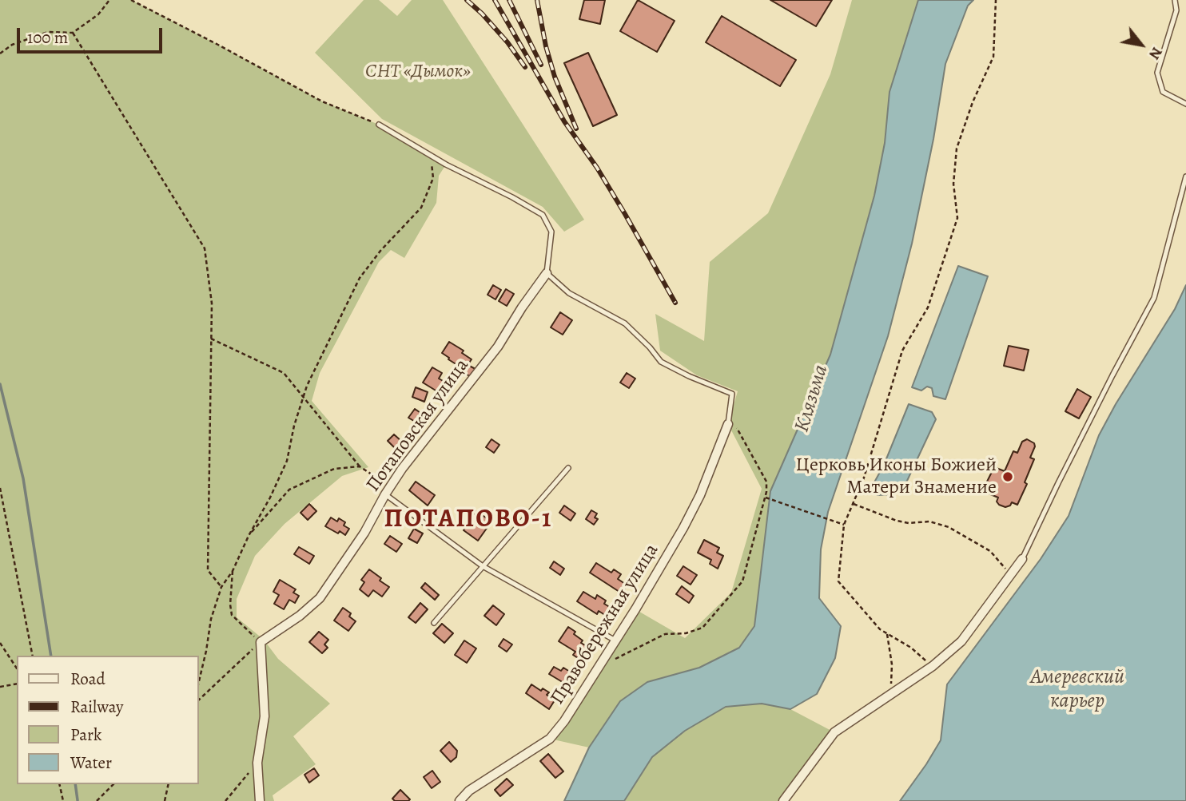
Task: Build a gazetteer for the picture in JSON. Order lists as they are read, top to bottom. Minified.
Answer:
{"streets":{"street":["Потаповская улица","Правобережная улица"]},"districts":["ПОТАПОВО-1"],"water":["Клязьма","Амеревский карьер"],"parks":["СНТ «Дымок»"],"places":["Церковь Иконы Божией Матери Знамение"],"legend":["Road","Railway","Park","Water"],"scale_bar":"100 m","north":"bottom right"}
